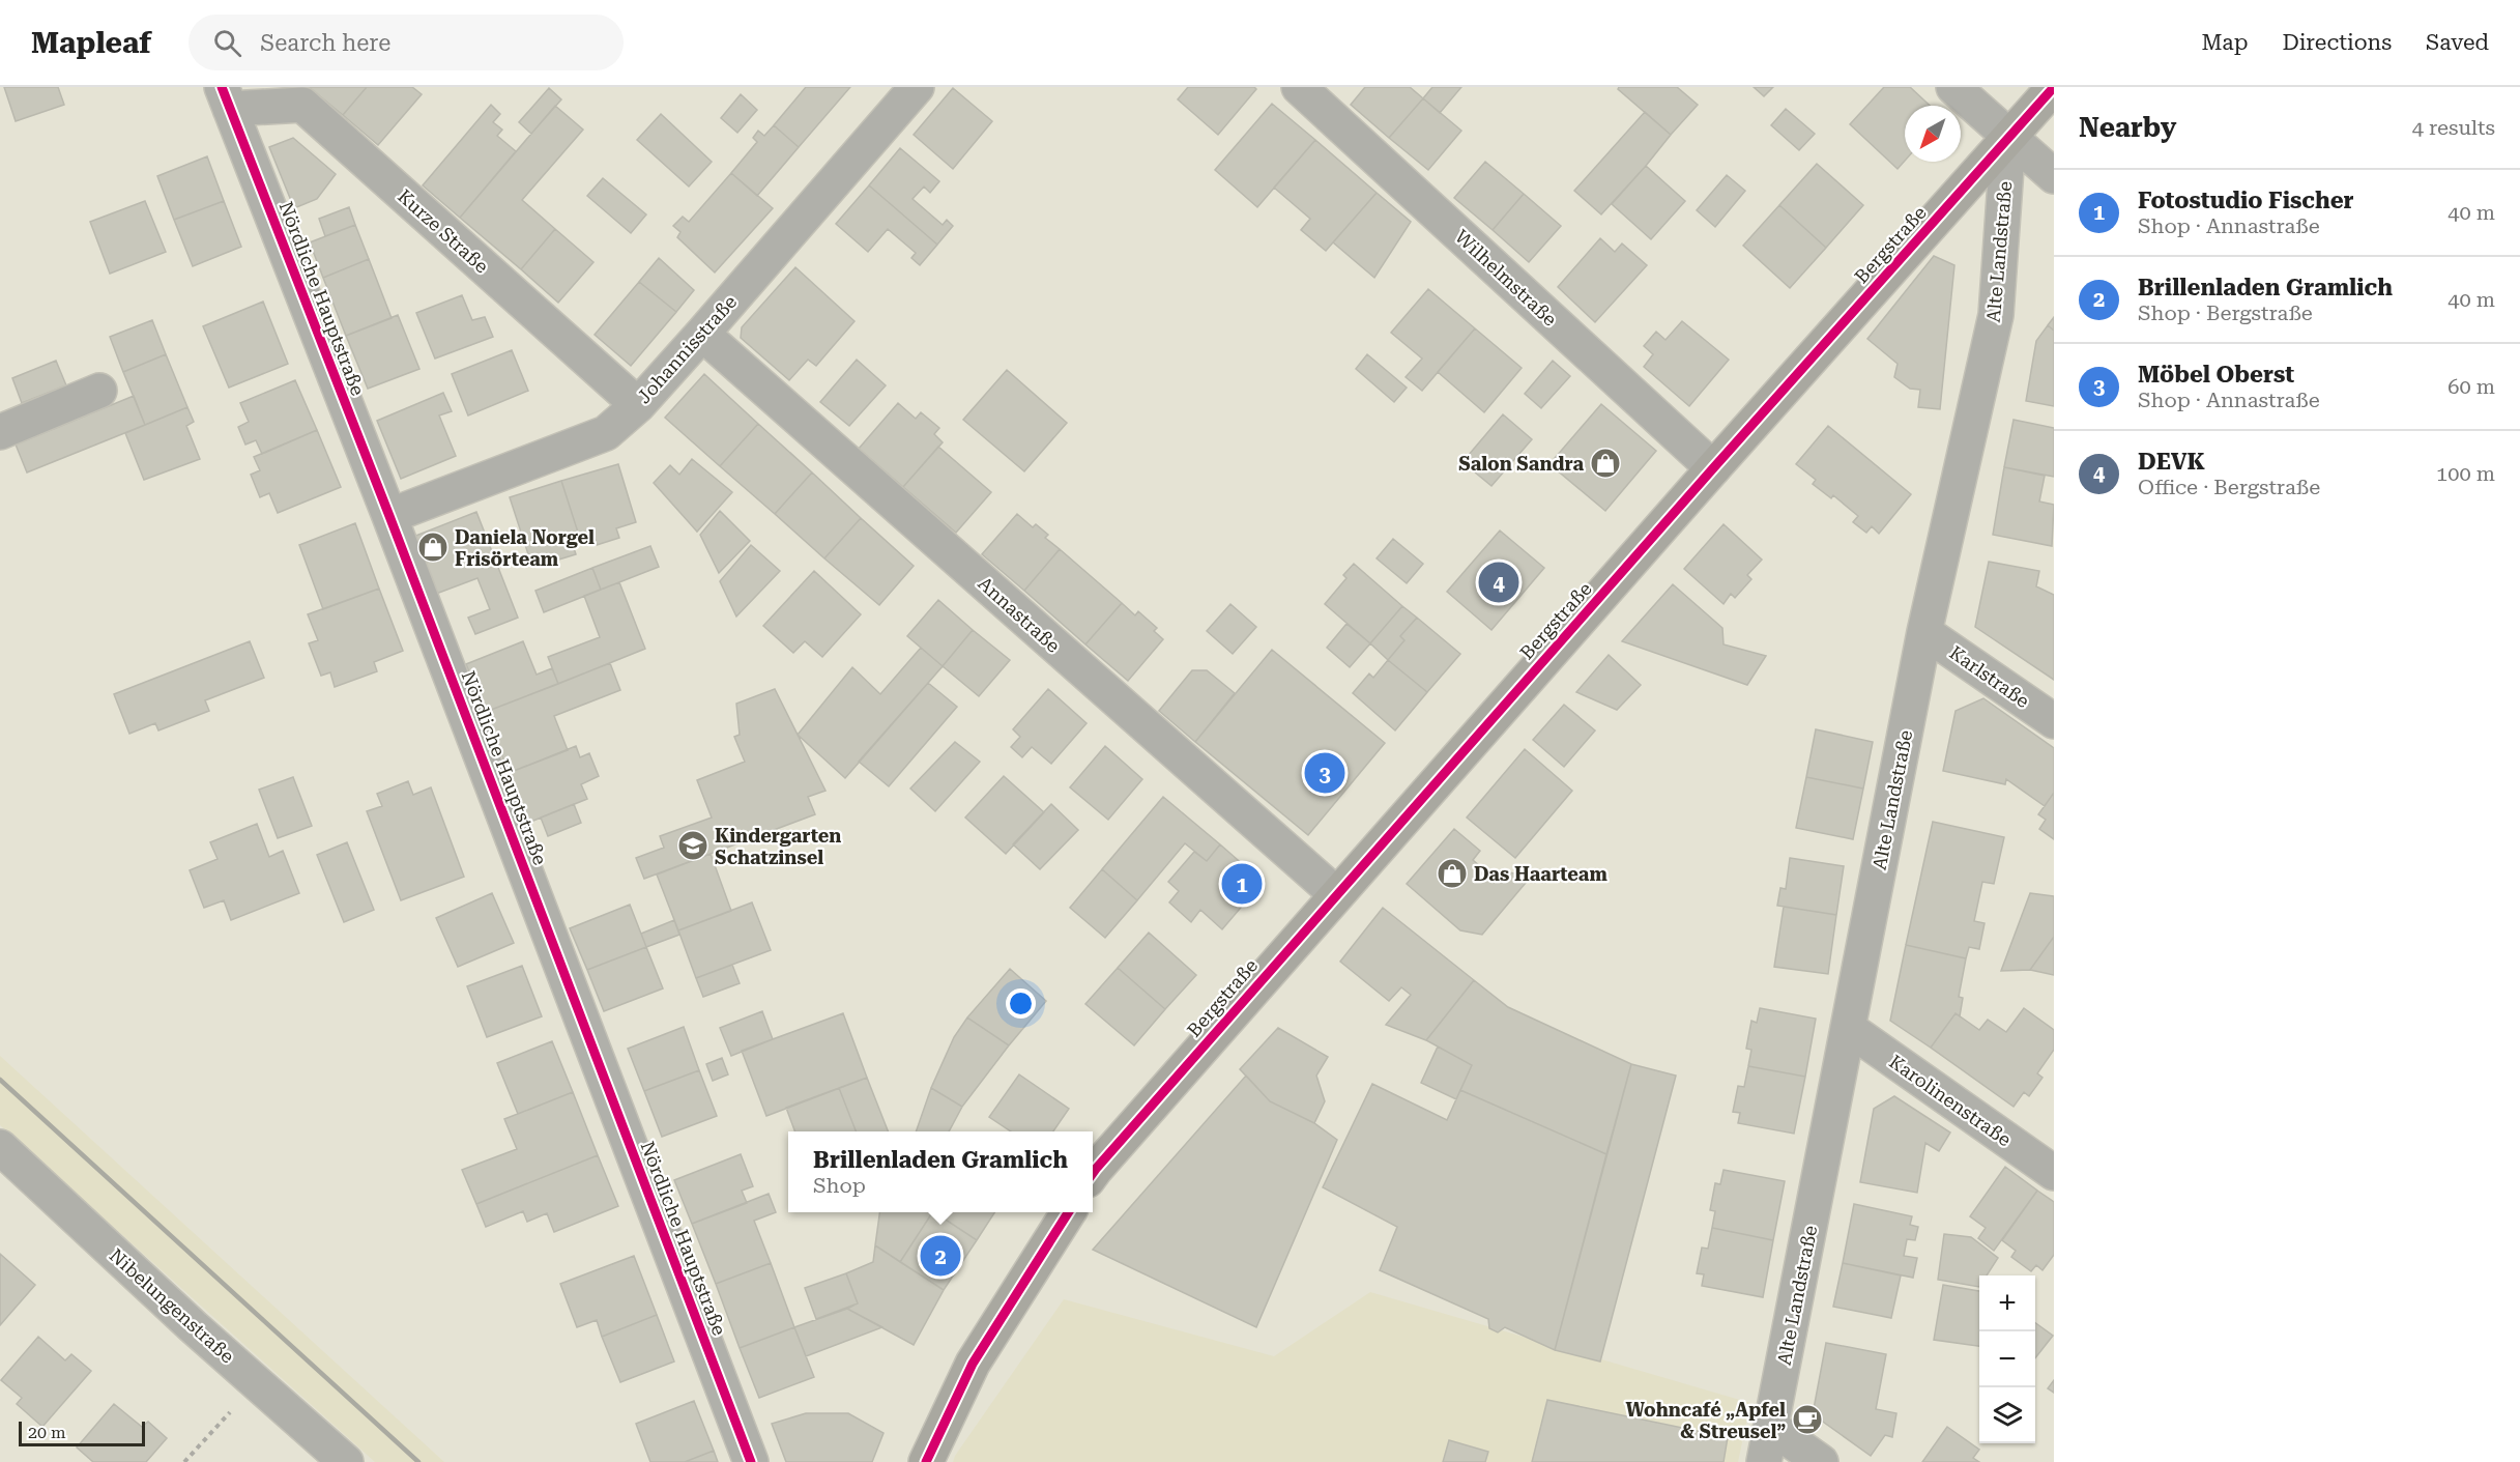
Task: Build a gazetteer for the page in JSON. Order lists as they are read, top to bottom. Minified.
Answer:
{"streets":{"main road":["Bergstraße"],"street":["Kurze Straße","Alte Landstraße","Wilhelmstraße","Nördliche Hauptstraße","Johannisstraße","Annastraße","Karlstraße","Karolinenstraße","Nibelungenstraße"]},"crossings":[["Kurze Straße","Nördliche Hauptstraße"],["Kurze Straße","Johannisstraße"],["Bergstraße","Alte Landstraße"],["Bergstraße","Wilhelmstraße"],["Bergstraße","Annastraße"],["Alte Landstraße","Karlstraße"],["Alte Landstraße","Karolinenstraße"],["Nördliche Hauptstraße","Johannisstraße"],["Johannisstraße","Annastraße"]],"places":{"shop":["Salon Sandra","Daniela Norgel Frisörteam","Das Haarteam"],"school or university":["Kindergarten Schatzinsel"],"cafe":["Wohncafé „Apfel & Streusel”"]},"scale_bar":"20 m","north":"bottom left","page":{"header":"Mapleaf","search":"Search here","nav":["Map","Directions","Saved"],"heading":["Nearby","4 results"],"list":[{"mark":"1","name":"Fotostudio Fischer","note":"Shop · Annastraße","value":"40 m"},{"mark":"2","name":"Brillenladen Gramlich","note":"Shop · Bergstraße","value":"40 m"},{"mark":"3","name":"Möbel Oberst","note":"Shop · Annastraße","value":"60 m"},{"mark":"4","name":"DEVK","note":"Office · Bergstraße","value":"100 m"}],"pins":["4","3","1","2"],"popup":["Brillenladen Gramlich","Shop"],"map_buttons":["+","−"],"scale":"20 m"}}
